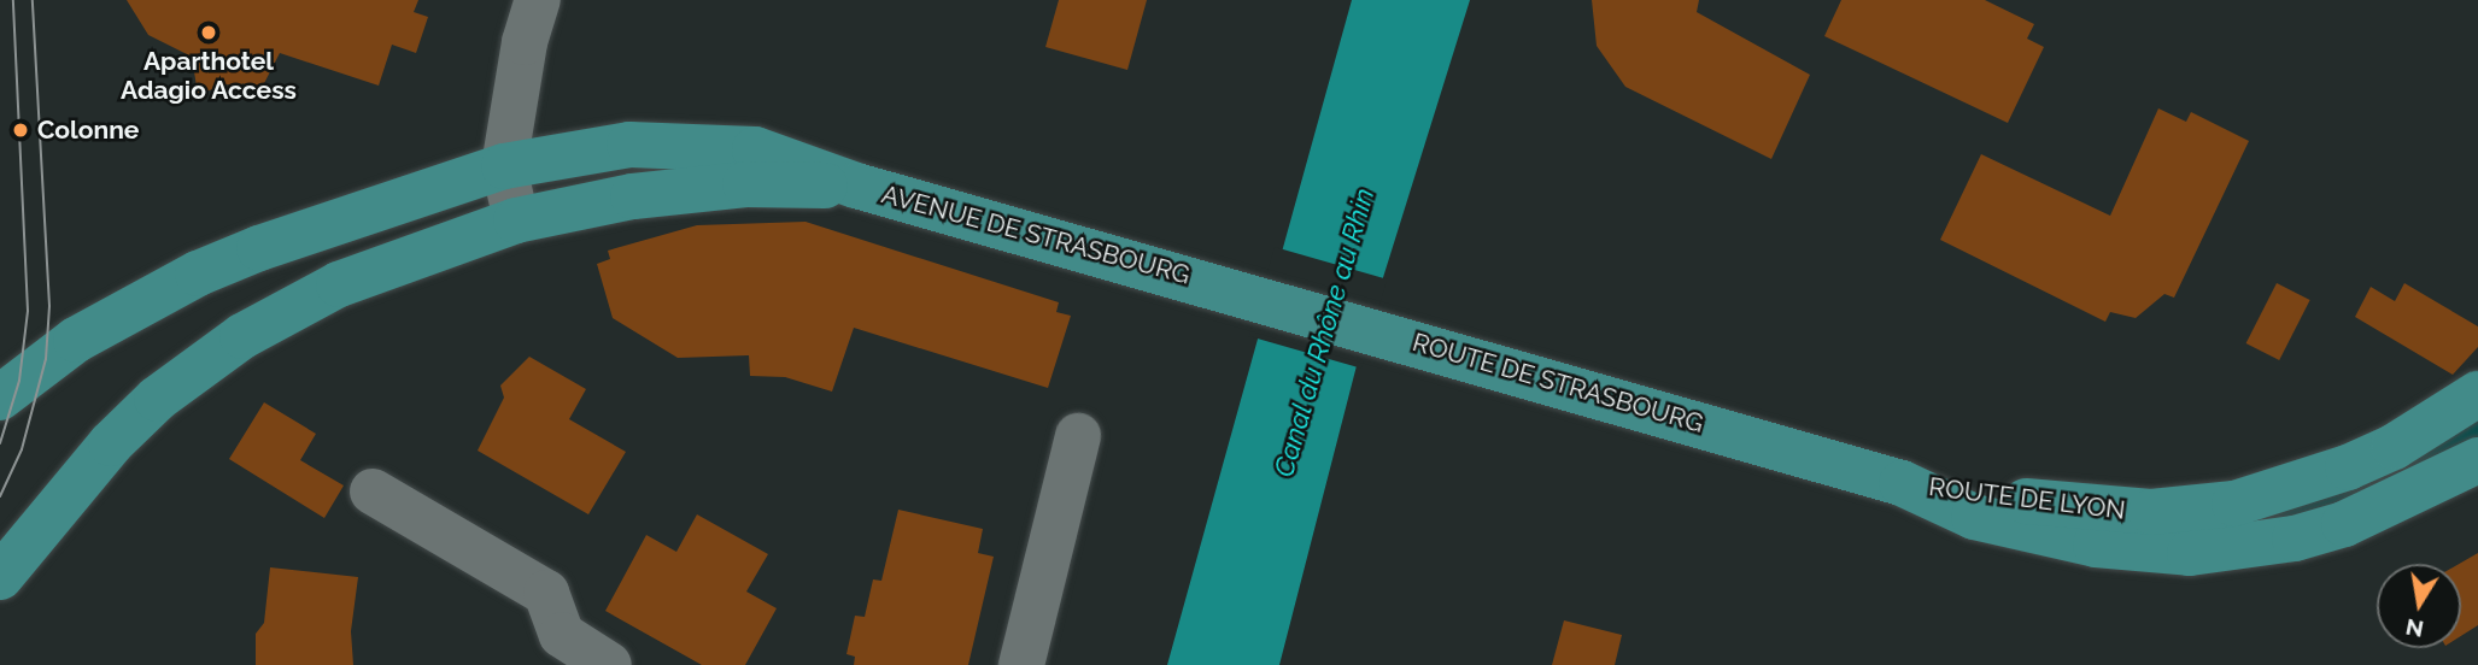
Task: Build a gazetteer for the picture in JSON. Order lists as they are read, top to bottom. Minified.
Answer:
{"streets":{"main road":["AVENUE DE STRASBOURG","ROUTE DE STRASBOURG","ROUTE DE LYON"]},"crossings":[["AVENUE DE STRASBOURG","ROUTE DE STRASBOURG"],["ROUTE DE STRASBOURG","ROUTE DE LYON"]],"water":["Canal du Rhône au Rhin"],"places":["Aparthotel Adagio Access","Colonne"],"north":"bottom"}
